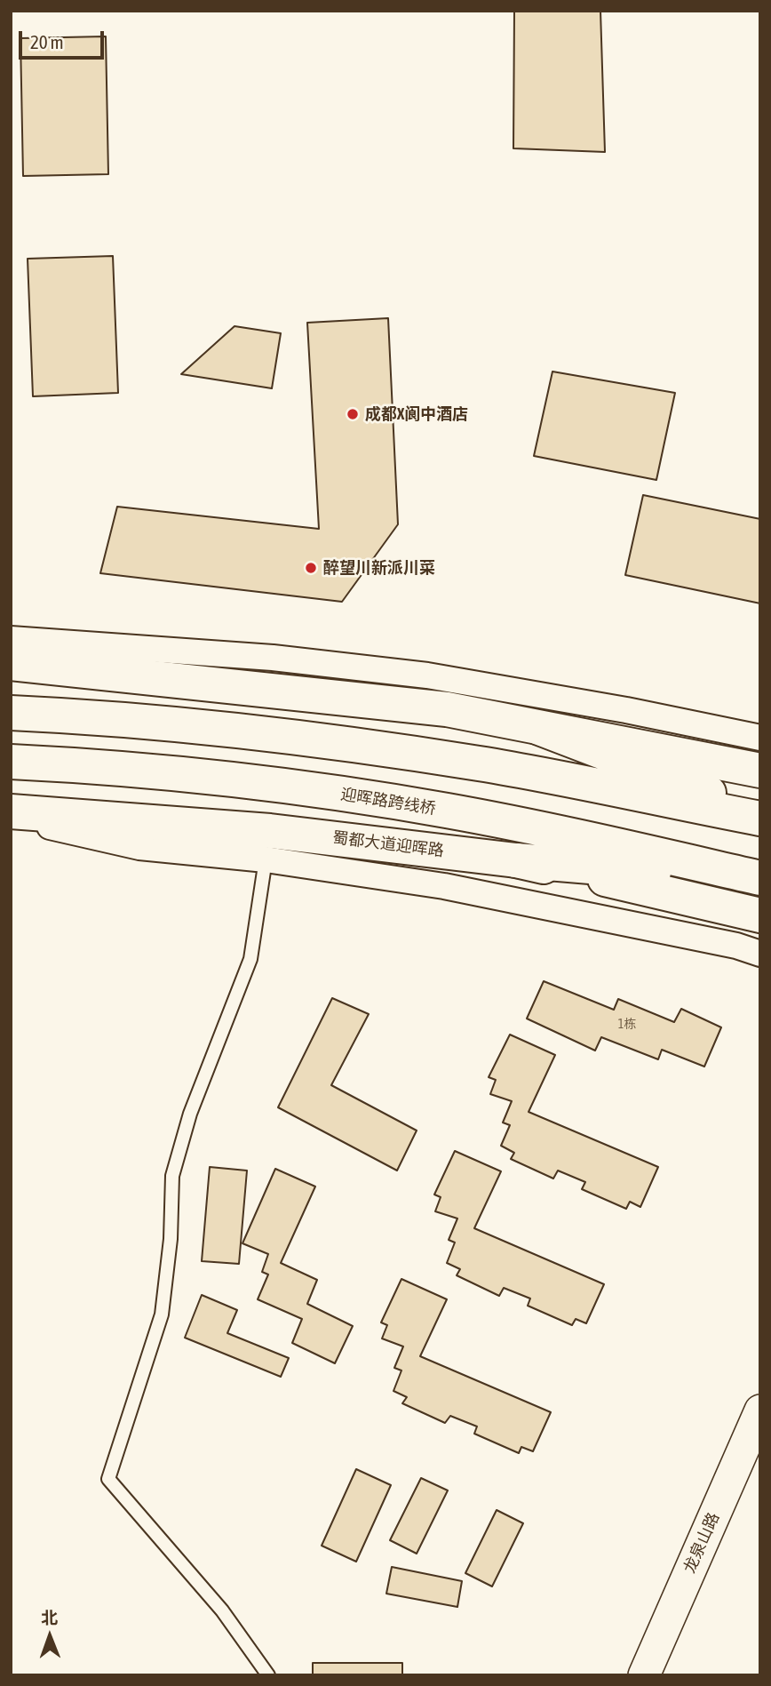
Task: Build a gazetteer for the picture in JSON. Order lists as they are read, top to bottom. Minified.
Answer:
{"streets":{"main road":["迎晖路跨线桥","蜀都大道迎晖路"],"street":["龙泉山路"]},"places":["成都X阆中酒店","醉望川新派川菜"],"house_numbers":["1栋"],"scale_bar":"20 m","north":"top"}
